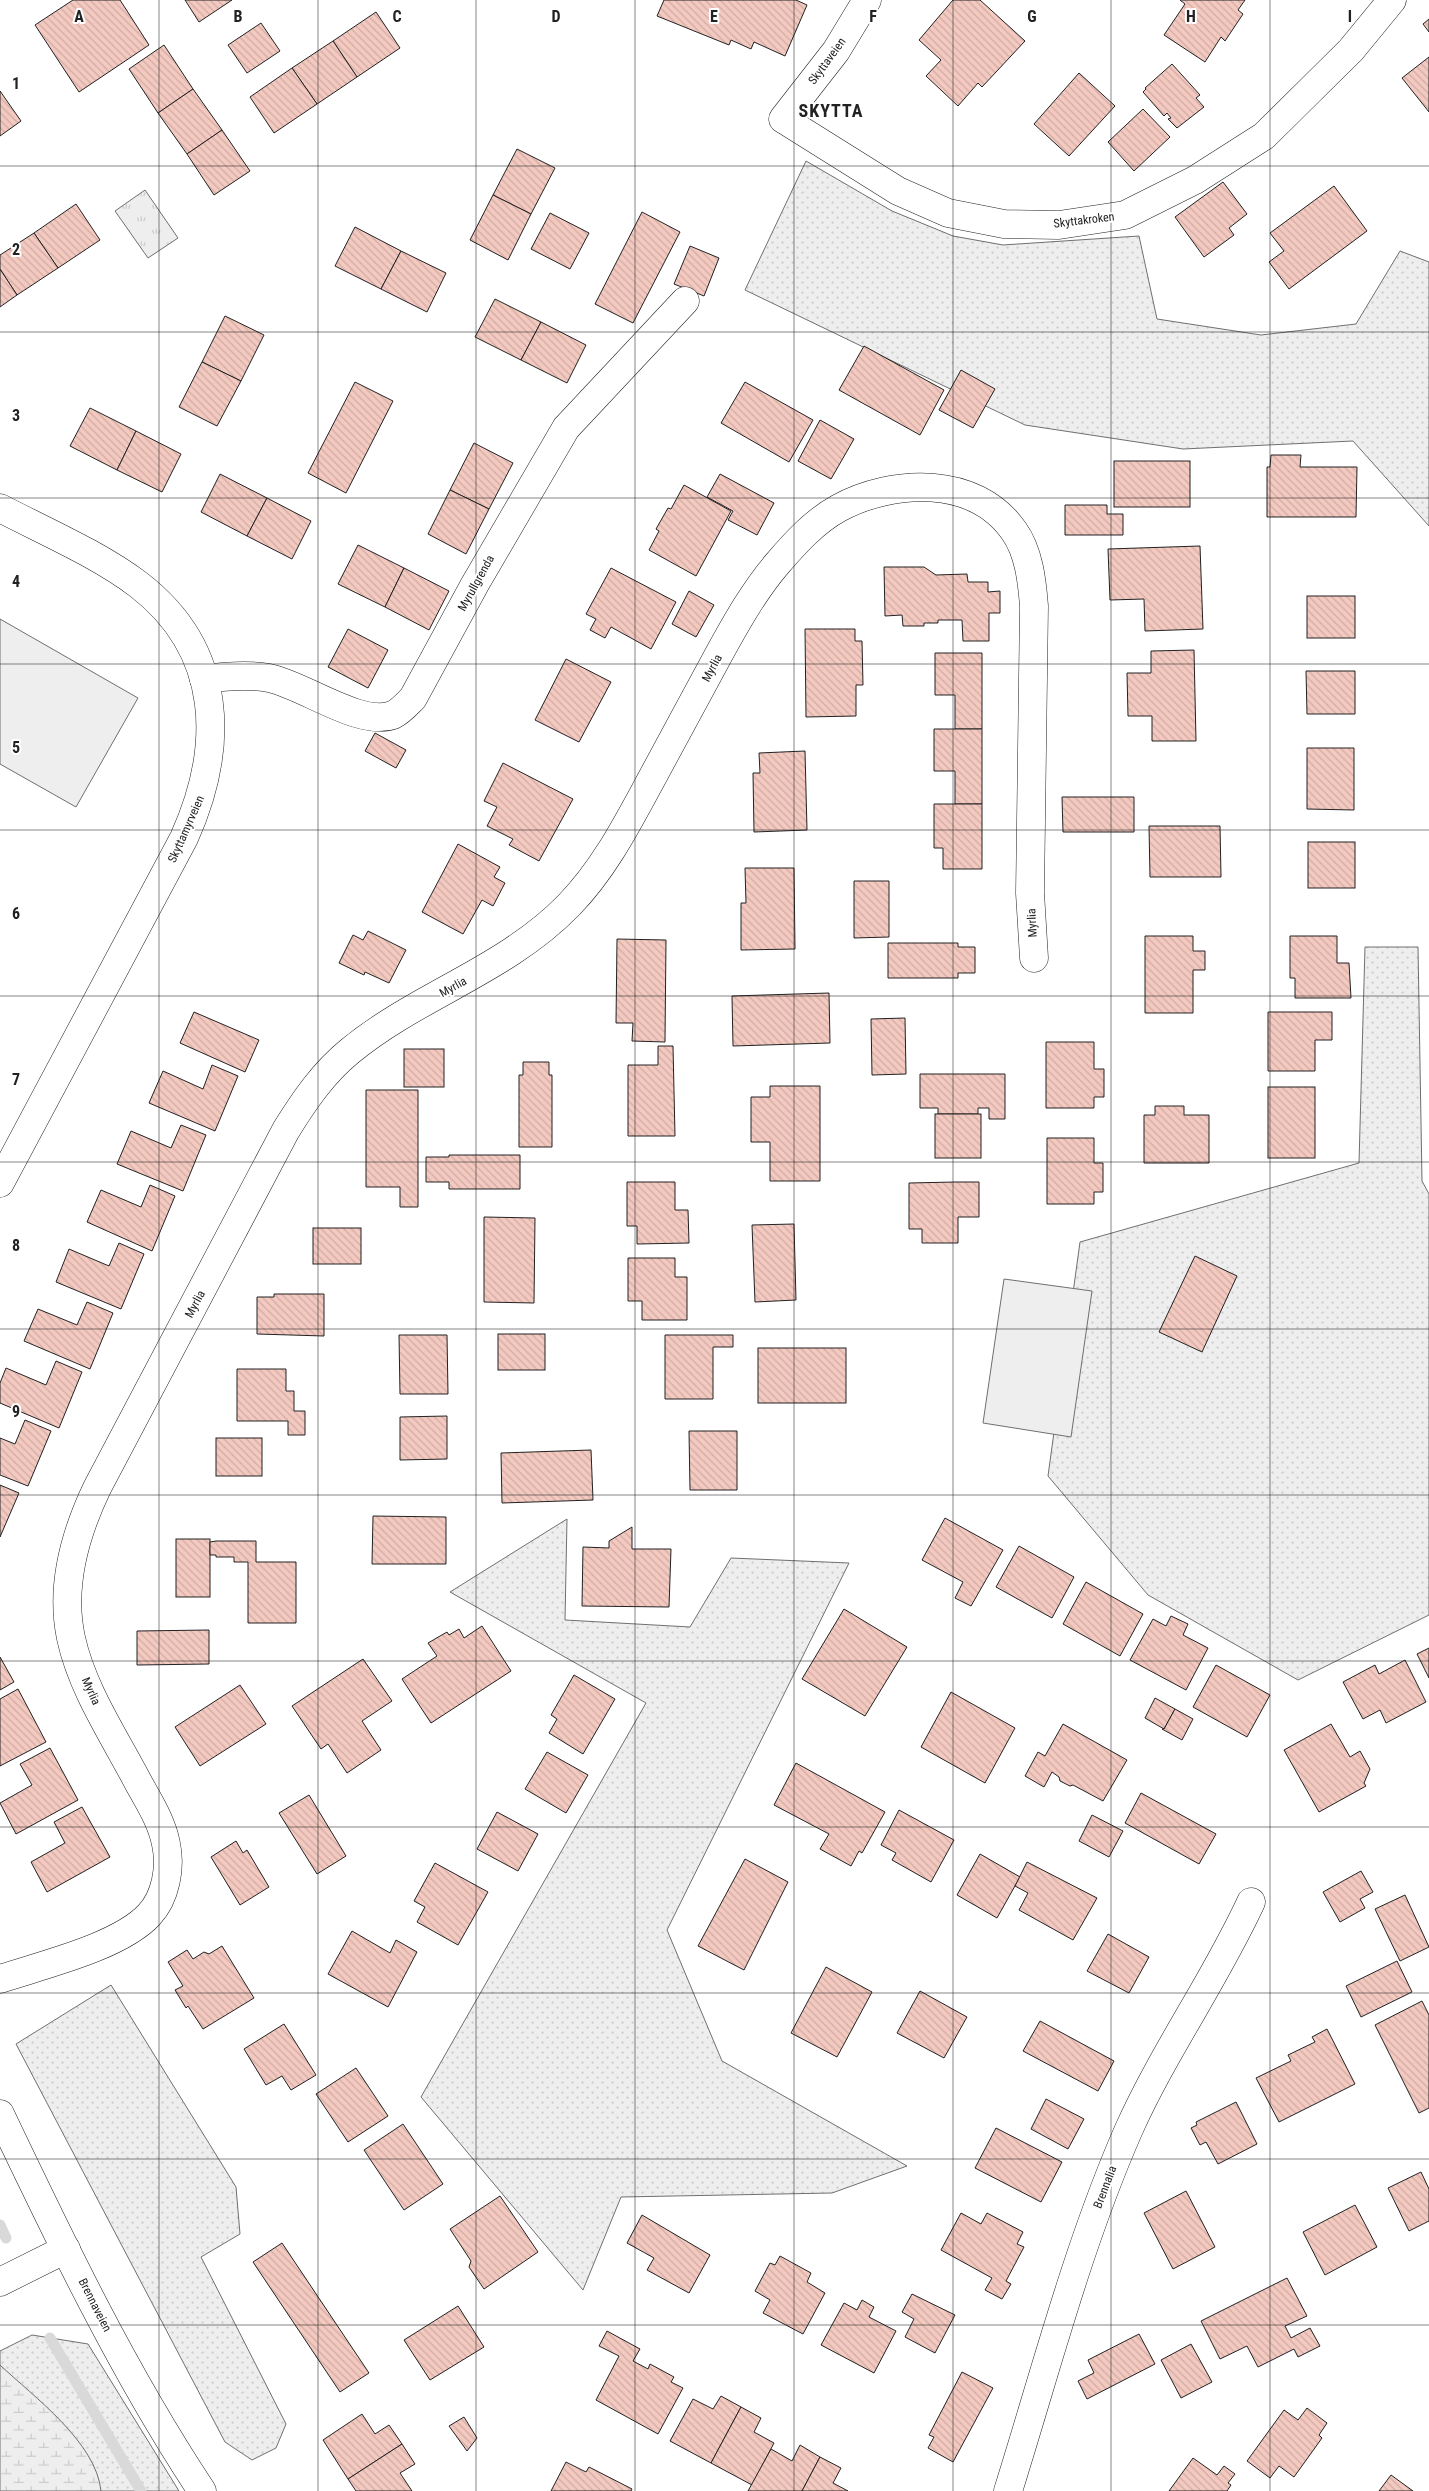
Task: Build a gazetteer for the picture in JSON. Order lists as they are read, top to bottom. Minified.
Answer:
{"streets":{"street":["Skyttaveien","Skyttakroken","Myrullgrenda","Myrlia","Skyttamyrveien","Brennalia","Brennaveien"]},"crossings":[["Skyttaveien","Skyttakroken"],["Myrullgrenda","Skyttamyrveien"]],"districts":["SKYTTA"],"grid":{"columns":["A","B","C","D","E","F","G","H","I"],"rows":["1","2","3","4","5","6","7","8","9"]}}
